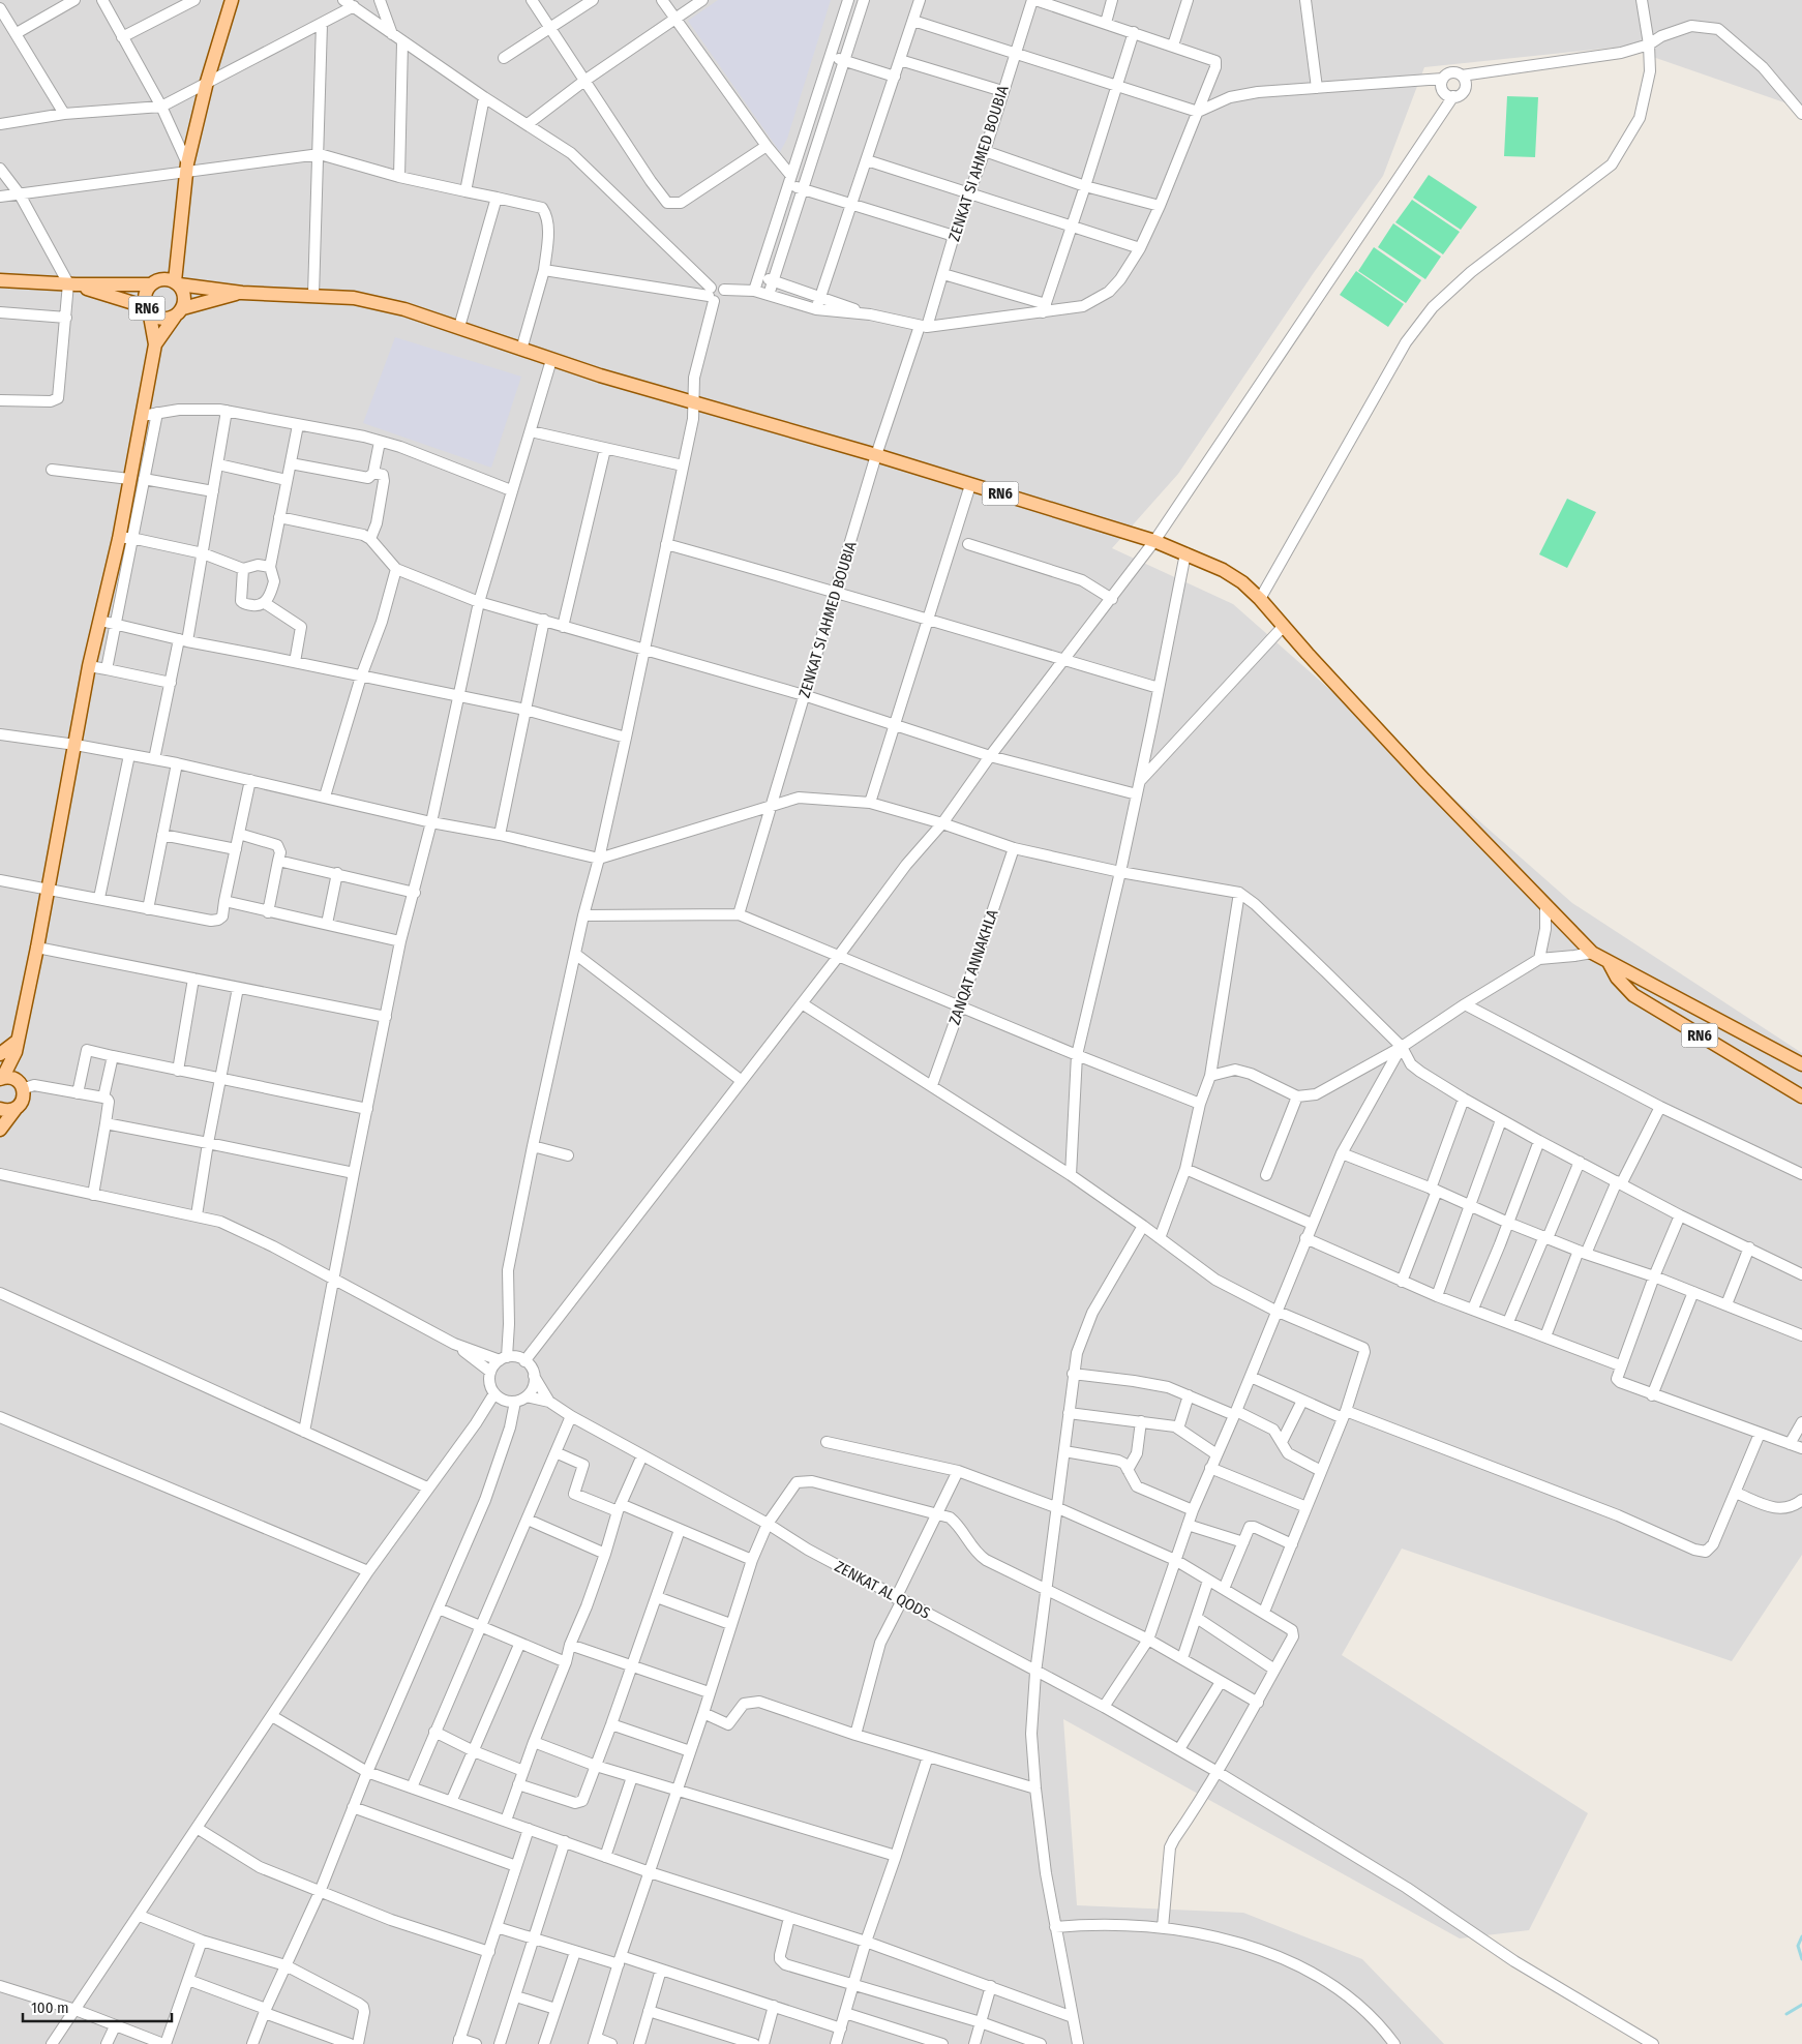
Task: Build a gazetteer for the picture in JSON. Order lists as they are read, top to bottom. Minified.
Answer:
{"streets":{"main road":["RN6"],"street":["ZENKAT SI AHMED BOUBIA","ZANQAT ANNAKHLA","ZENKAT AL QODS"]},"crossings":[["ZENKAT SI AHMED BOUBIA","RN6"]],"scale_bar":"100 m"}
